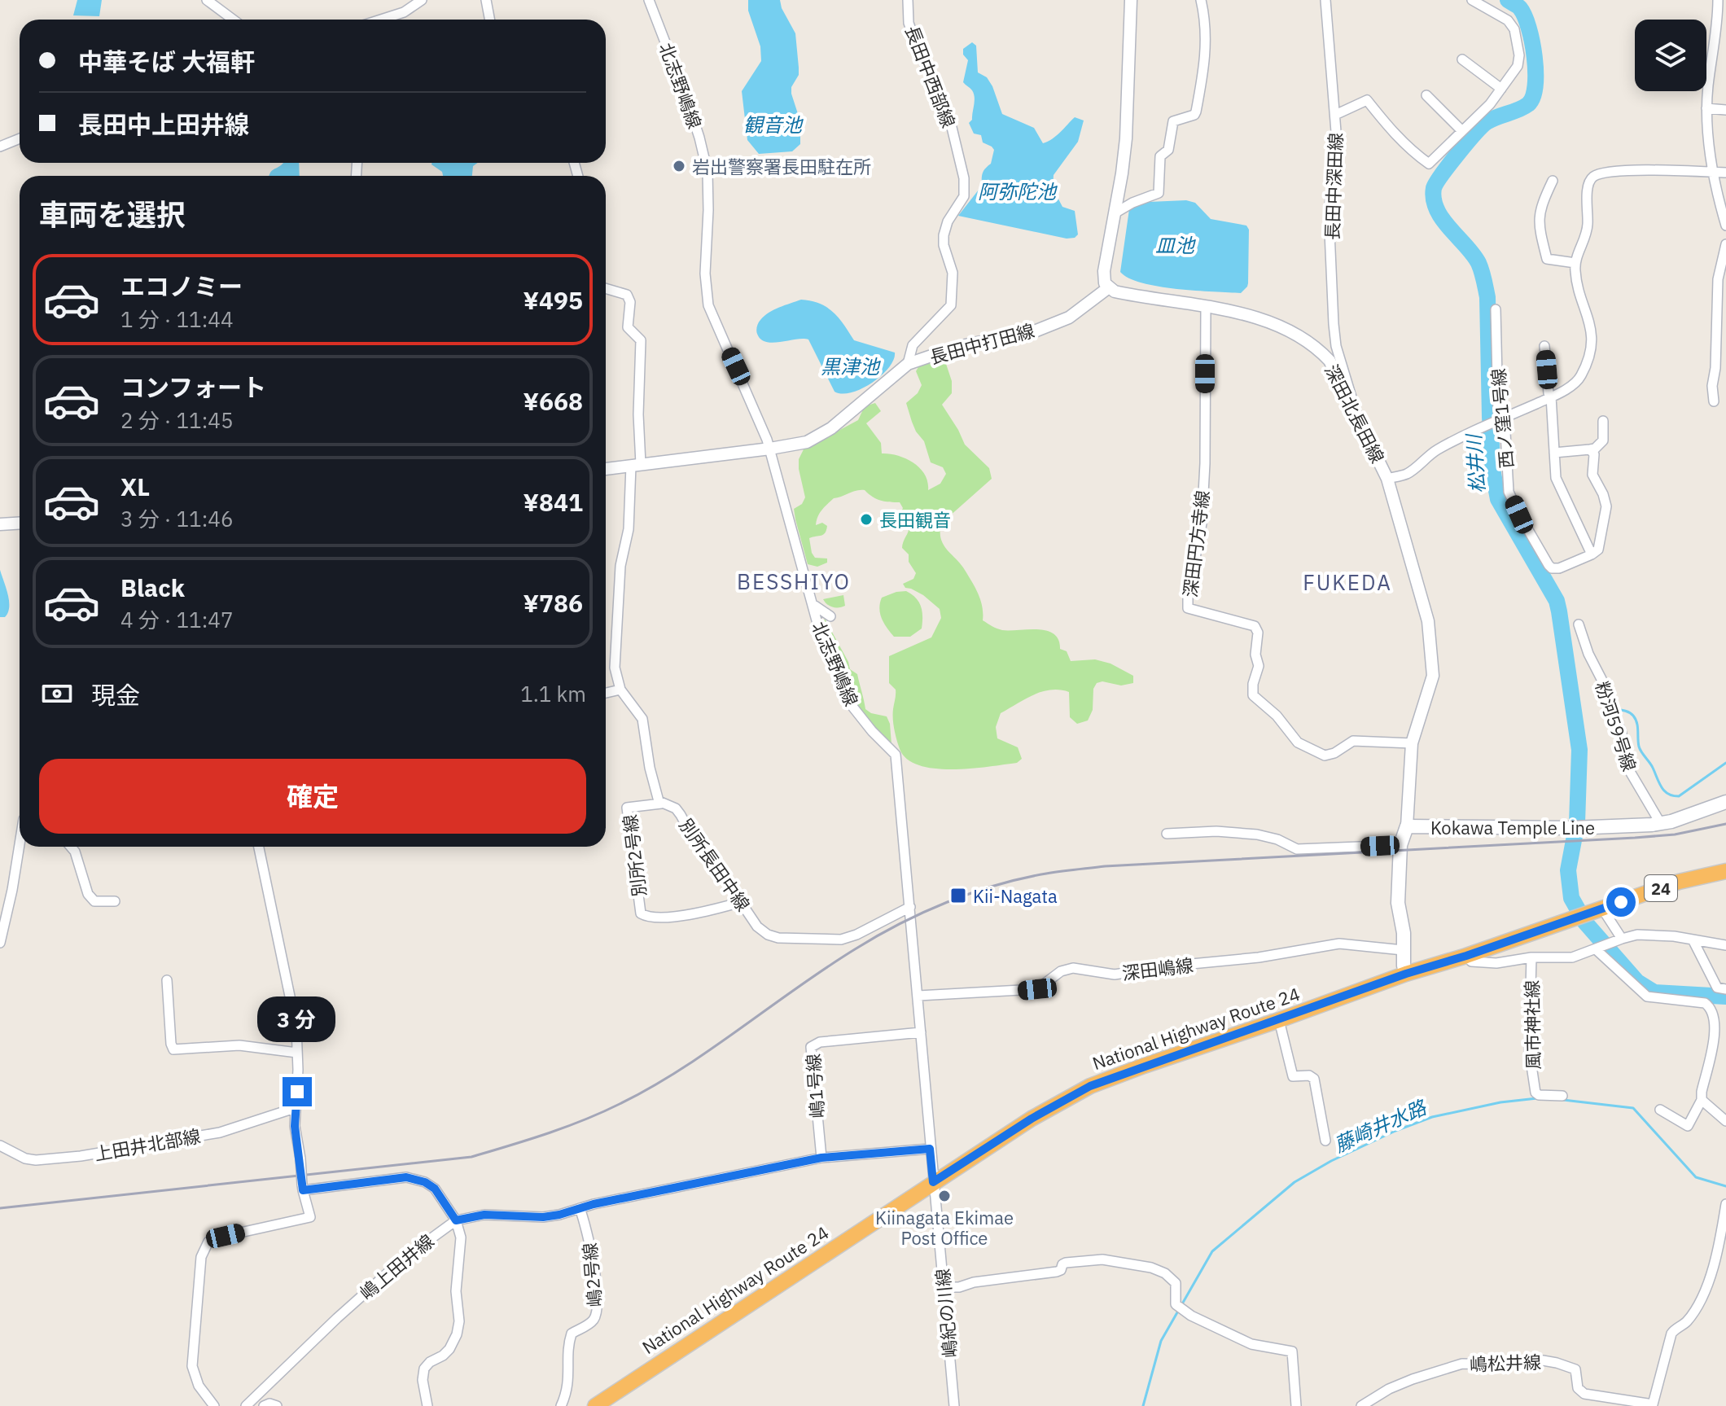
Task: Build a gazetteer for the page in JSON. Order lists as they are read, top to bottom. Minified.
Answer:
{"streets":{"highway":["24","National Highway Route 24"],"main road":["Kokawa Temple Line"],"street":["長田中西部線","北志野嶋線","長田中深田線","長田中打田線","深田北長田線","西ノ窪1号線","深田円方寺線","粉河59号線","別所2号線","別所長田中線","深田嶋線","風市神社線","嶋1号線","上田井北部線","嶋上田井線","嶋2号線","嶋紀の川線","嶋松井線"]},"crossings":[["長田中西部線","長田中打田線"],["北志野嶋線","長田中打田線"],["北志野嶋線","別所長田中線"],["北志野嶋線","深田嶋線"],["北志野嶋線","National Highway Route 24"],["北志野嶋線","嶋1号線"],["北志野嶋線","嶋上田井線"],["北志野嶋線","嶋紀の川線"],["長田中深田線","深田北長田線"],["長田中打田線","深田北長田線"],["深田北長田線","深田円方寺線"],["深田北長田線","Kokawa Temple Line"],["粉河59号線","Kokawa Temple Line"],["Kokawa Temple Line","深田嶋線"],["Kokawa Temple Line","National Highway Route 24"],["別所2号線","別所長田中線"],["National Highway Route 24","嶋紀の川線"],["嶋1号線","嶋上田井線"],["嶋上田井線","嶋2号線"]],"districts":["BESSHIYO","FUKEDA"],"water":["観音池","阿弥陀池","皿池","黒津池","松井川","藤崎井水路"],"places":{"other":["岩出警察署長田駐在所","長田観音","Kiinagata Ekimae Post Office"],"transit":["Kii-Nagata"]},"page":{"banner":["中華そば 大福軒","長田中上田井線"],"heading":"車両を選択","list":[{"name":"エコノミー","note":"1 分 · 11:44","value":"¥495"},{"name":"コンフォート","note":"2 分 · 11:45","value":"¥668"},{"name":"XL","note":"3 分 · 11:46","value":"¥841"},{"name":"Black","note":"4 分 · 11:47","value":"¥786"}],"pay":["現金","1.1 km"],"buttons":"確定","bubble":"3 分"}}
